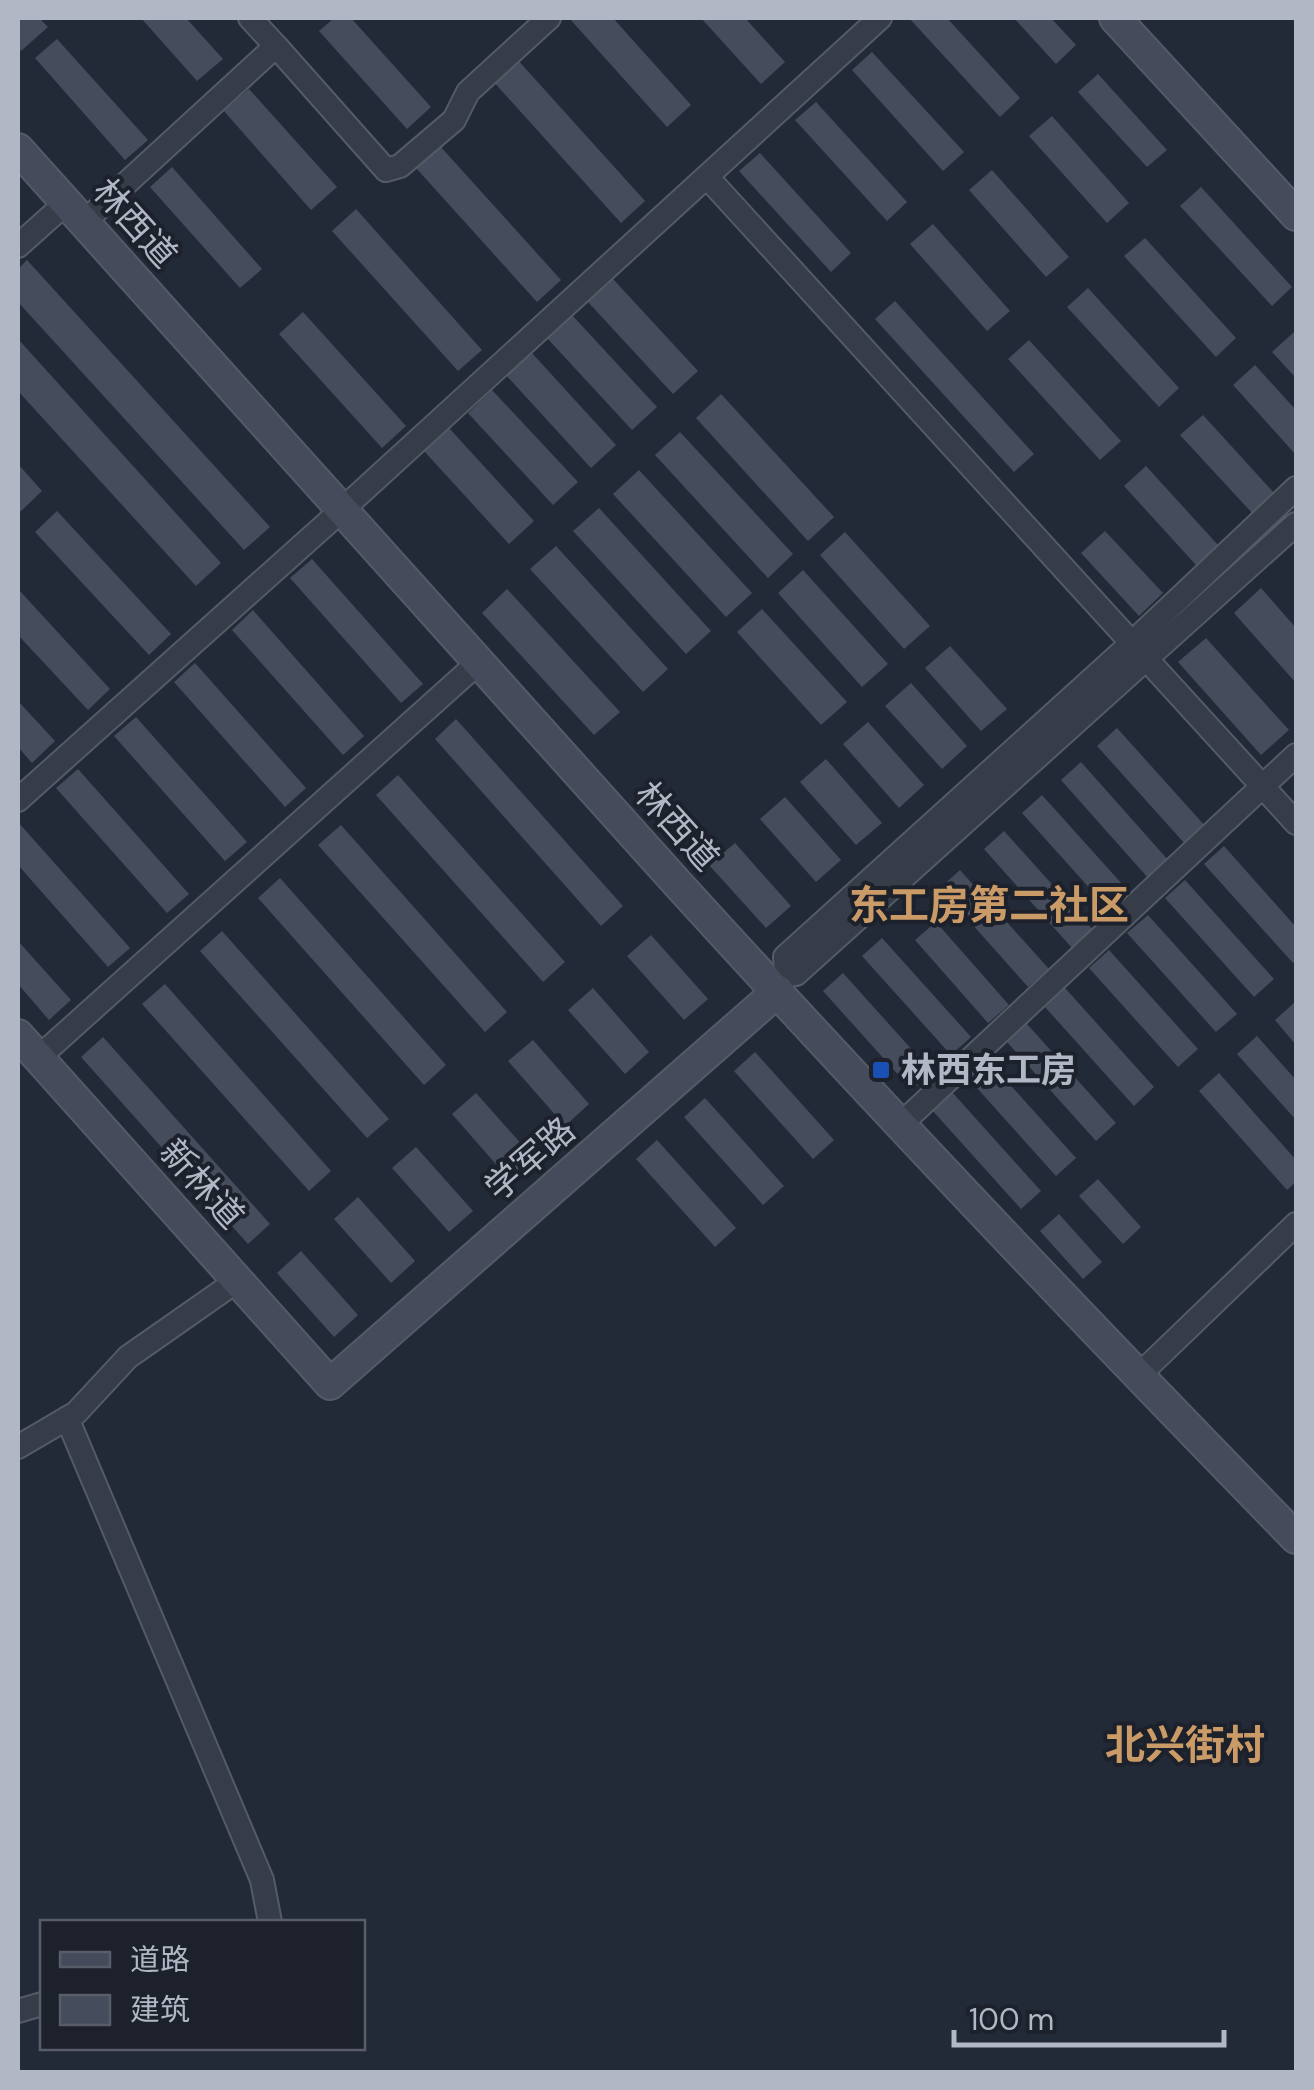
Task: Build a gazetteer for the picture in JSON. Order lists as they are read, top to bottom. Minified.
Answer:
{"streets":{"main road":["林西道","学军路","新林道"]},"crossings":[["林西道","学军路"],["学军路","新林道"]],"districts":["东工房第二社区","北兴街村"],"places":{"transit":["林西东工房"]},"legend":["道路","建筑"],"scale_bar":"100 m"}
